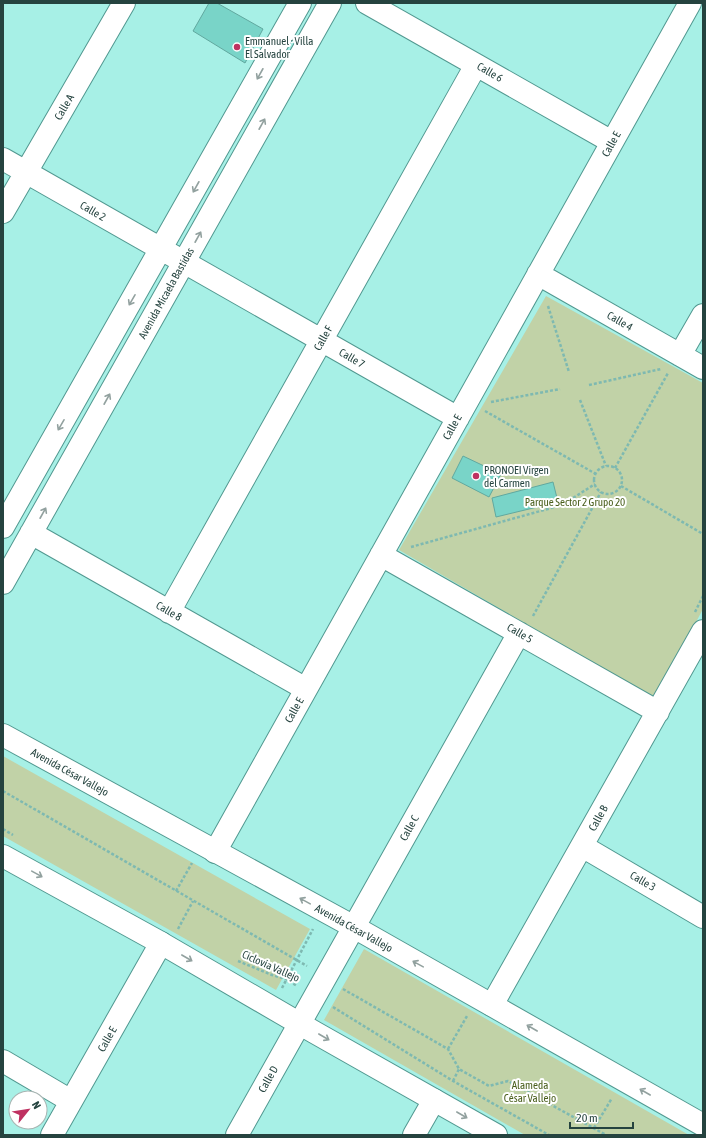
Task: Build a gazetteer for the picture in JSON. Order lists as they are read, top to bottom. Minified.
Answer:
{"streets":{"street":["Calle 6","Calle A","Calle E","Calle 2","Avenida Micaela Bastidas","Calle 4","Calle F","Calle 7","Calle 8","Calle 5","Avenida César Vallejo","Calle B","Calle C","Calle 3","Calle D"],"path":["Ciclovía Vallejo"]},"crossings":[["Calle 6","Calle E"],["Calle 6","Calle F"],["Calle A","Calle 2"],["Calle E","Calle 4"],["Calle E","Calle 7"],["Calle E","Calle 8"],["Calle E","Calle 5"],["Calle E","Avenida César Vallejo"],["Calle 2","Avenida Micaela Bastidas"],["Calle 2","Calle 7"],["Avenida Micaela Bastidas","Calle 7"],["Avenida Micaela Bastidas","Calle 8"],["Calle F","Calle 7"],["Calle F","Calle 8"],["Calle 5","Calle B"],["Calle 5","Calle C"],["Avenida César Vallejo","Calle B"],["Avenida César Vallejo","Calle C"],["Calle B","Calle 3"],["Calle C","Ciclovía Vallejo"],["Calle C","Calle D"]],"parks":["Parque Sector 2 Grupo 20","Alameda César Vallejo"],"places":["Emmanuel · Villa El Salvador","PRONOEI Virgen del Carmen"],"scale_bar":"20 m","north":"top right"}
